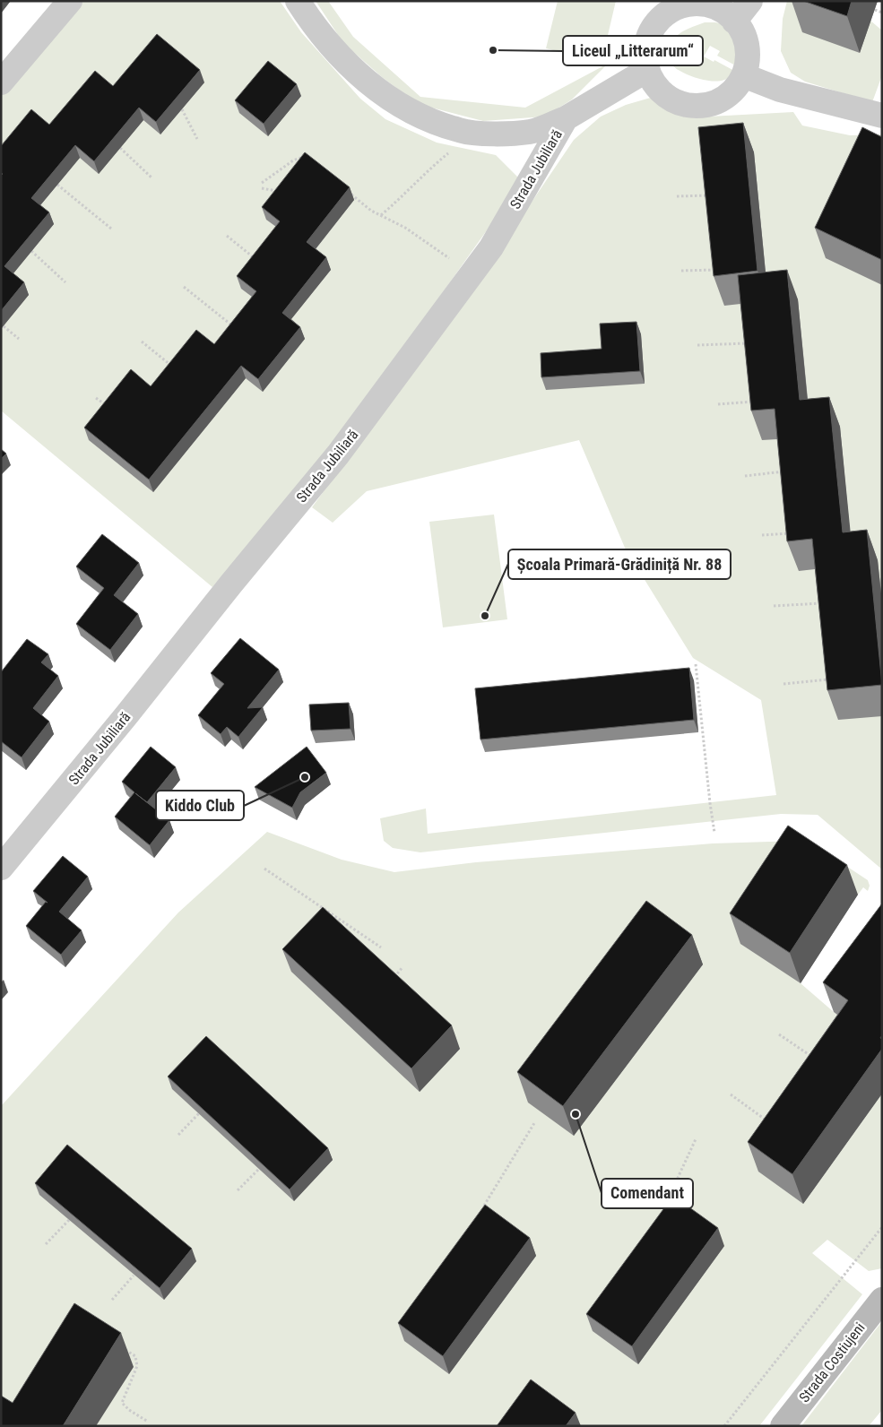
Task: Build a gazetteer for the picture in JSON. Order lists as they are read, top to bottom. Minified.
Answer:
{"streets":{"street":["Strada Jubiliară","Strada Costiujeni"]},"places":["Liceul „Litterarum“","Școala Primară-Grădiniță Nr. 88","Kiddo Club","Comendant"]}
